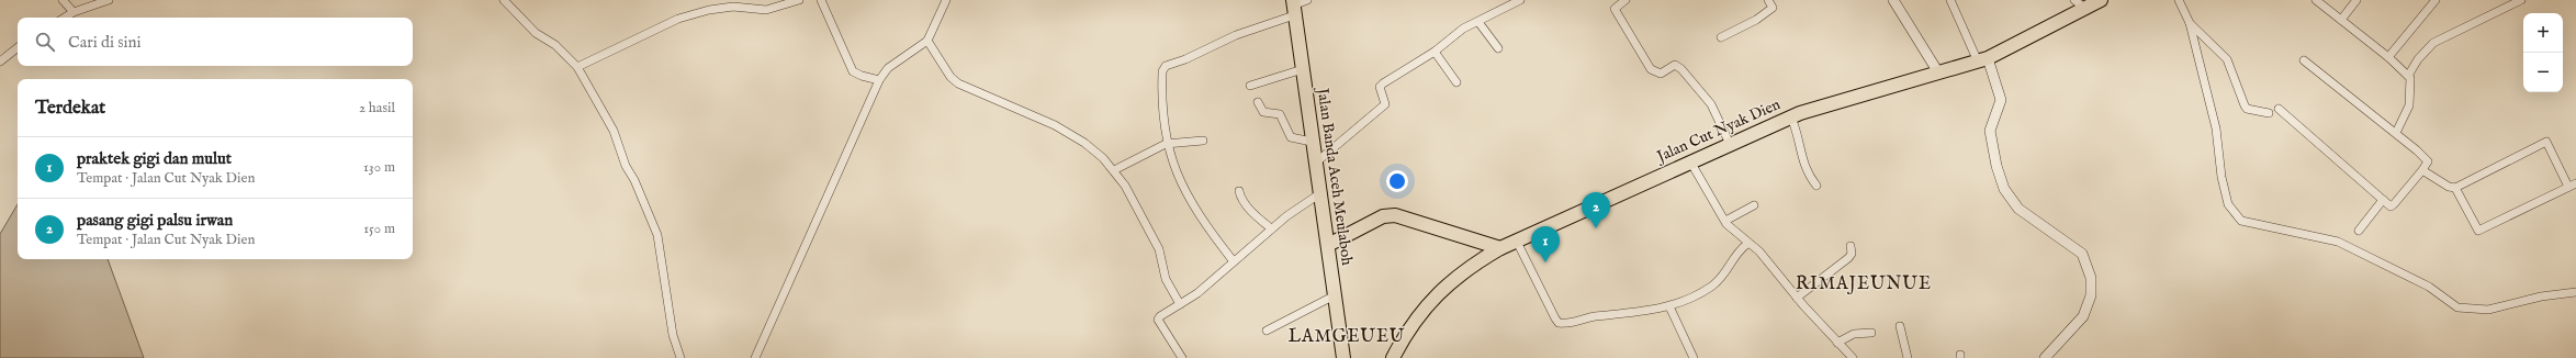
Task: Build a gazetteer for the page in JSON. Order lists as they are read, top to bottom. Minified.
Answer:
{"streets":{"highway":["Jalan Cut Nyak Dien","Jalan Banda Aceh Meulaboh"]},"districts":["RIMAJEUNUE","LAMGEUEU"],"page":{"map_buttons":["+","−"],"search":"Cari di sini","heading":["Terdekat","2 hasil"],"list":[{"mark":"1","name":"praktek gigi dan mulut","note":"Tempat · Jalan Cut Nyak Dien","value":"130 m"},{"mark":"2","name":"pasang gigi palsu irwan","note":"Tempat · Jalan Cut Nyak Dien","value":"150 m"}],"pins":["2","1"]}}
